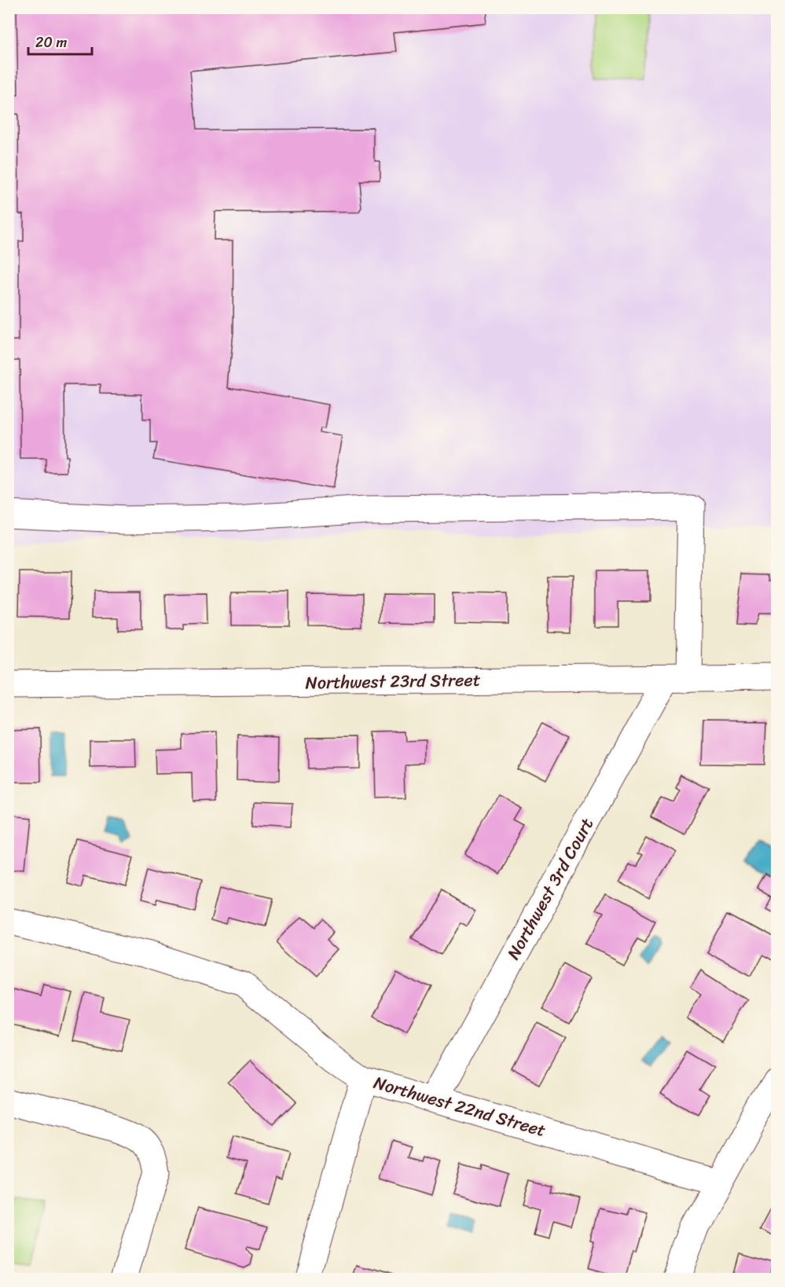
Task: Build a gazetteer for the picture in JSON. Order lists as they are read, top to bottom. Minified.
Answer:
{"streets":{"street":["Northwest 23rd Street","Northwest 3rd Court","Northwest 22nd Street"]},"crossings":[["Northwest 23rd Street","Northwest 3rd Court"],["Northwest 3rd Court","Northwest 22nd Street"]],"scale_bar":"20 m"}
